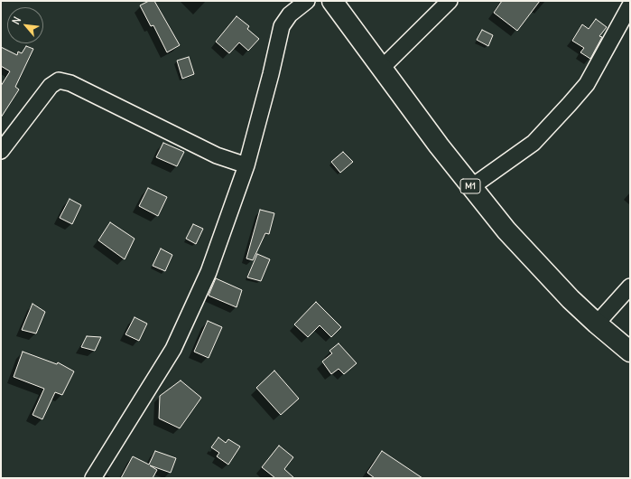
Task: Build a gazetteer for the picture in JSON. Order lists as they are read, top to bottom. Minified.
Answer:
{"streets":{"highway":["M1"]},"north":"top left"}
